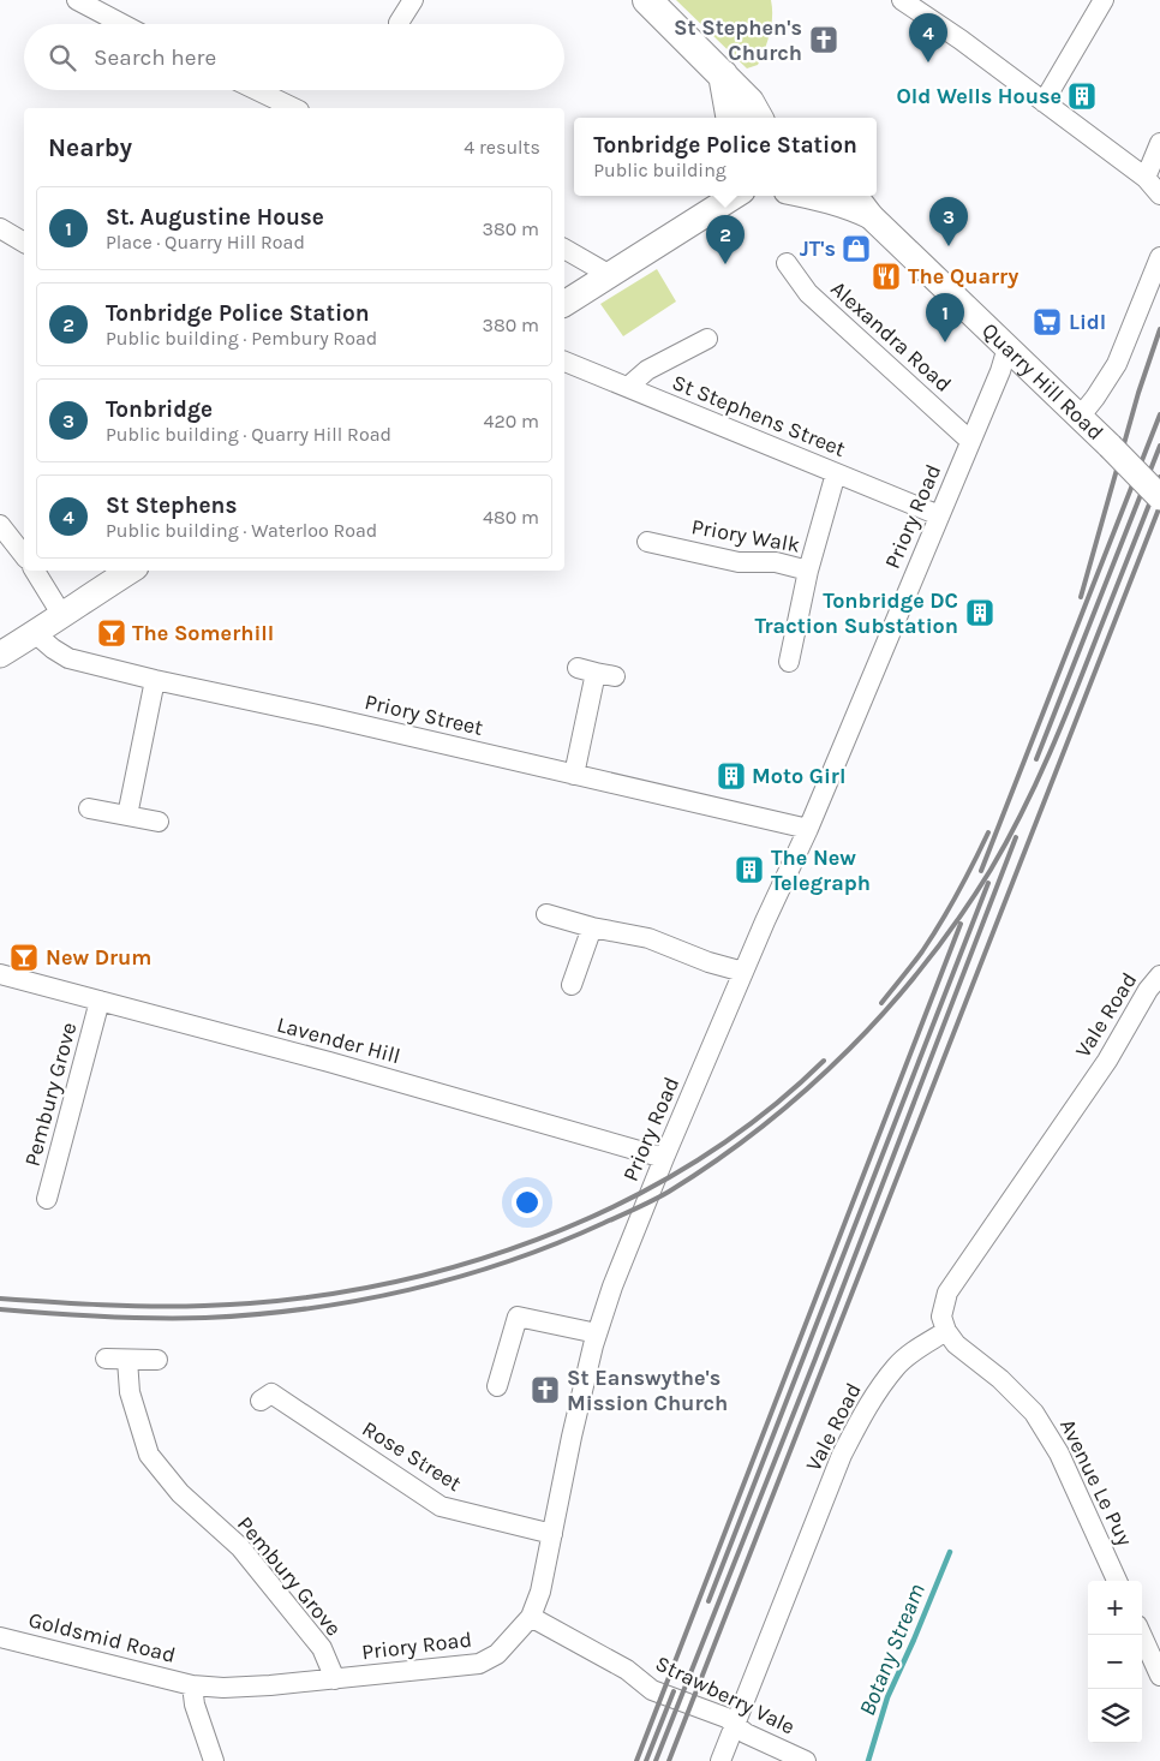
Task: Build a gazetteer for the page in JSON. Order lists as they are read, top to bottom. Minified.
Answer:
{"streets":{"main road":["Quarry Hill Road"],"street":["Alexandra Road","St Stephens Street","Priory Road","Priory Walk","Priory Street","Vale Road","Lavender Hill","Pembury Grove","Rose Street","Avenue Le Puy","Goldsmid Road","Strawberry Vale"]},"crossings":[["Alexandra Road","Priory Road"],["Quarry Hill Road","Priory Road"],["St Stephens Street","Priory Road"],["St Stephens Street","Priory Walk"],["Priory Road","Priory Street"],["Priory Road","Lavender Hill"],["Priory Road","Pembury Grove"],["Priory Road","Rose Street"],["Priory Road","Goldsmid Road"],["Priory Road","Strawberry Vale"],["Vale Road","Avenue Le Puy"],["Vale Road","Strawberry Vale"],["Lavender Hill","Pembury Grove"]],"water":["Botany Stream"],"places":{"church":["St Stephen's Church","St Eanswythe's Mission Church"],"building":["Old Wells House","Tonbridge DC Traction Substation","Moto Girl","The New Telegraph"],"shop":["JT's"],"restaurant":["The Quarry"],"supermarket":["Lidl"],"bar":["The Somerhill","New Drum"]},"page":{"pins":["4","3","2","1"],"search":"Search here","heading":["Nearby","4 results"],"popup":["Tonbridge Police Station","Public building"],"list":[{"mark":"1","name":"St. Augustine House","note":"Place · Quarry Hill Road","value":"380 m"},{"mark":"2","name":"Tonbridge Police Station","note":"Public building · Pembury Road","value":"380 m"},{"mark":"3","name":"Tonbridge","note":"Public building · Quarry Hill Road","value":"420 m"},{"mark":"4","name":"St Stephens","note":"Public building · Waterloo Road","value":"480 m"}],"map_buttons":["+","−"]}}
